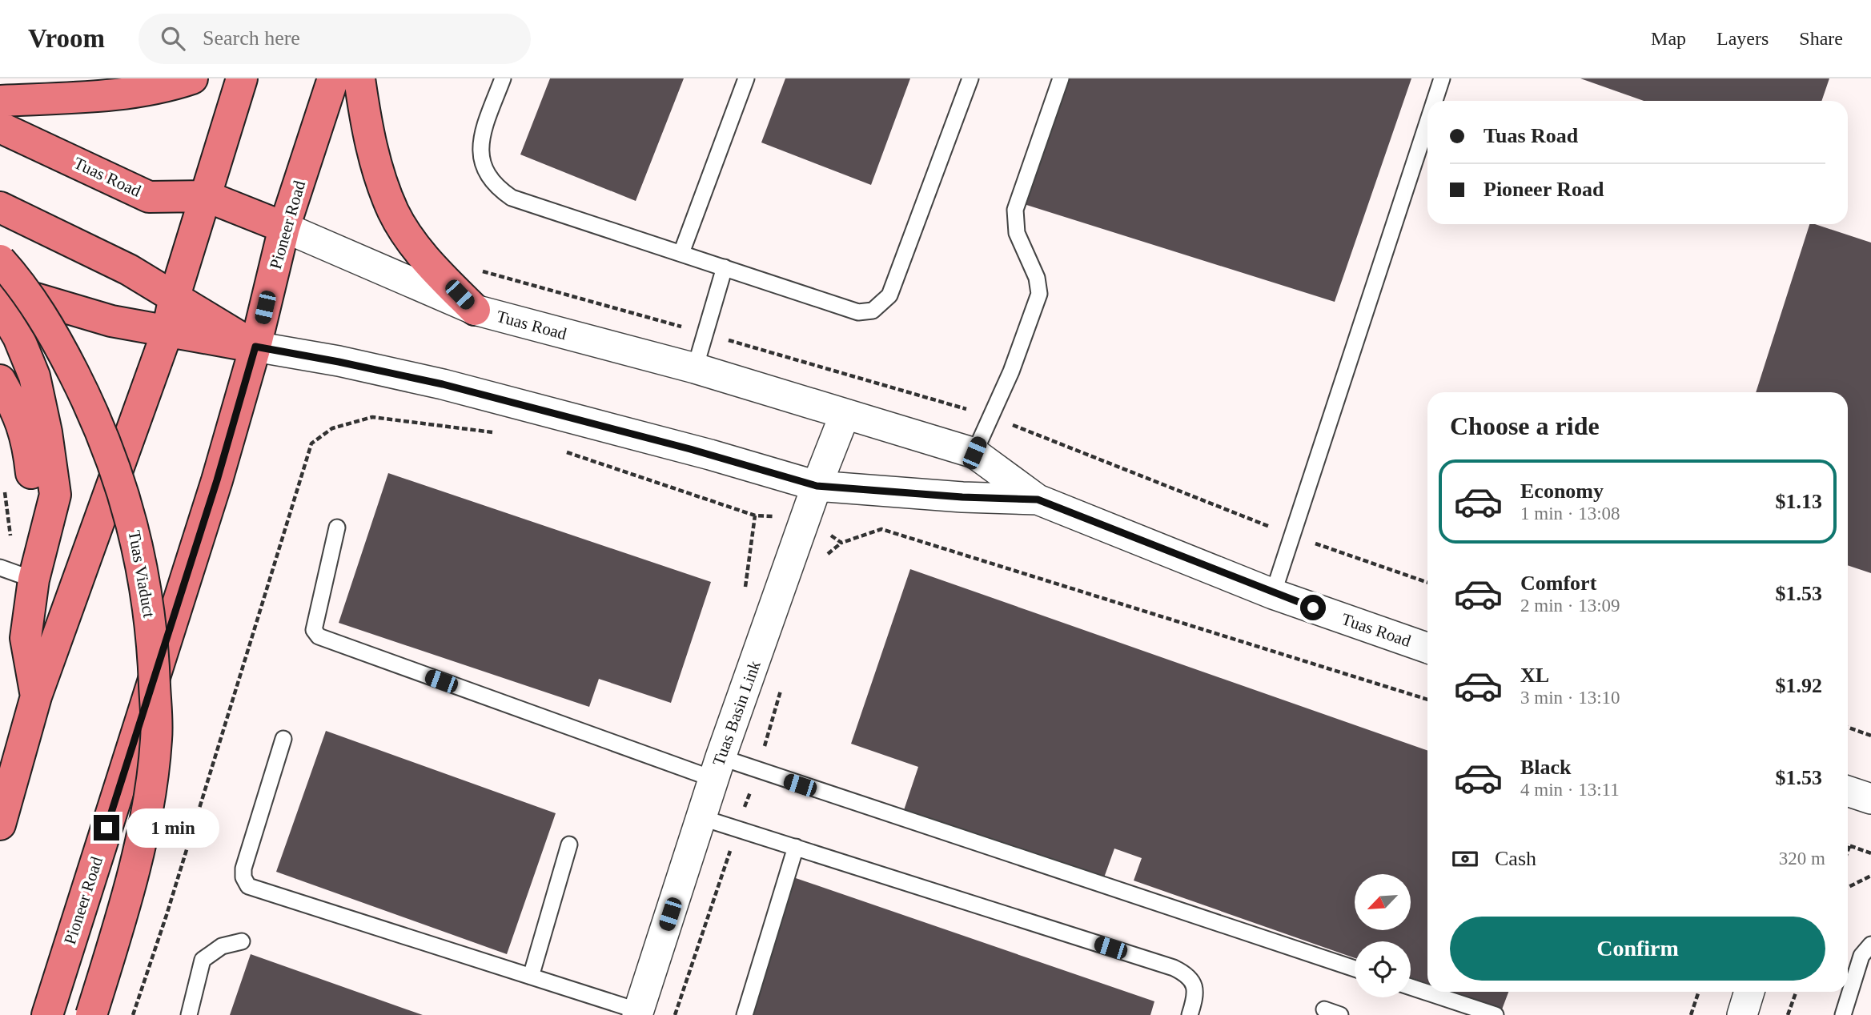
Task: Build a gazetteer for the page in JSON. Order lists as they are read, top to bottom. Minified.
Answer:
{"streets":{"main road":["Tuas Road","Pioneer Road","Tuas Viaduct"],"street":["Tuas Basin Link"]},"crossings":[["Tuas Road","Pioneer Road"],["Tuas Road","Tuas Basin Link"]],"north":"bottom left","page":{"header":"Vroom","search":"Search here","nav":["Map","Layers","Share"],"banner":["Tuas Road","Pioneer Road"],"heading":"Choose a ride","list":[{"name":"Economy","note":"1 min · 13:08","value":"$1.13"},{"name":"Comfort","note":"2 min · 13:09","value":"$1.53"},{"name":"XL","note":"3 min · 13:10","value":"$1.92"},{"name":"Black","note":"4 min · 13:11","value":"$1.53"}],"bubble":"1 min","pay":["Cash","320 m"],"buttons":"Confirm"}}
